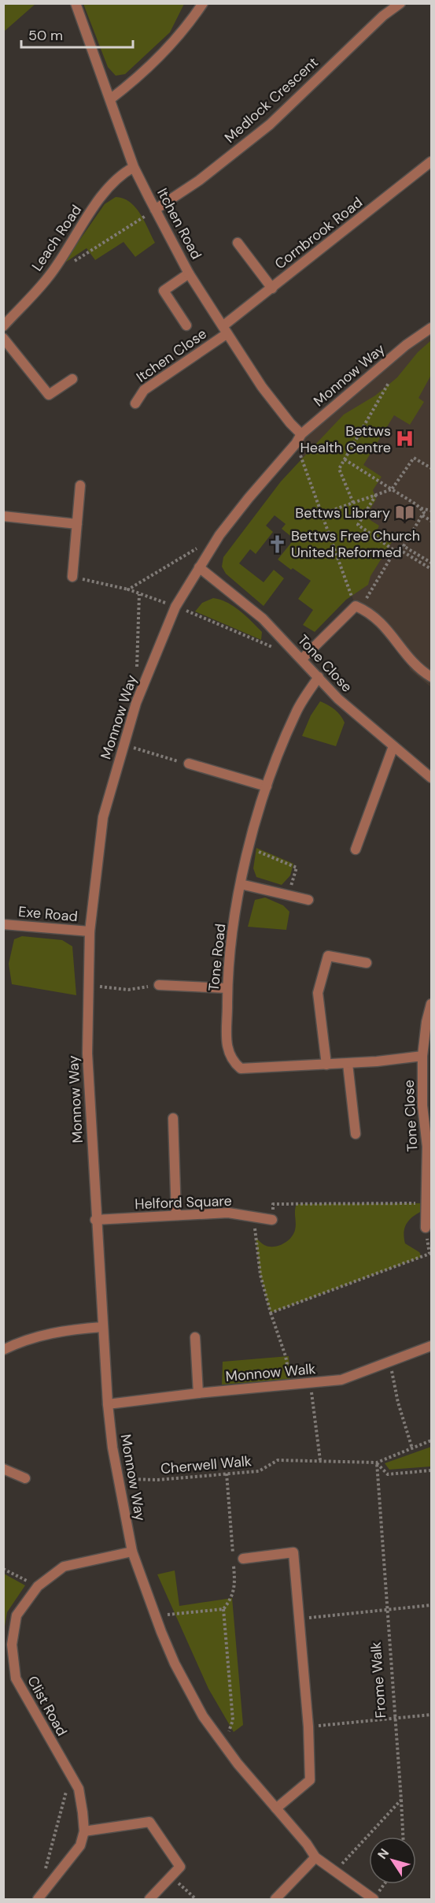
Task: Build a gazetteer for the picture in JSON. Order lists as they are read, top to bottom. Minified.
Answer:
{"streets":{"street":["Medlock Crescent","Itchen Road","Cornbrook Road","Leach Road","Itchen Close","Monnow Way","Tone Close","Exe Road","Tone Road","Helford Square","Monnow Walk","Clist Road"],"path":["Cherwell Walk","Frome Walk"]},"crossings":[["Medlock Crescent","Itchen Road"],["Itchen Road","Cornbrook Road"],["Itchen Road","Leach Road"],["Itchen Road","Itchen Close"],["Itchen Road","Monnow Way"],["Cornbrook Road","Itchen Close"],["Monnow Way","Tone Close"],["Monnow Way","Exe Road"],["Monnow Way","Helford Square"],["Monnow Way","Monnow Walk"],["Monnow Way","Cherwell Walk"],["Monnow Way","Clist Road"],["Tone Close","Tone Road"],["Cherwell Walk","Frome Walk"]],"places":{"hospital":["Bettws Health Centre"],"library":["Bettws Library"],"church":["Bettws Free Church United Reformed"]},"scale_bar":"50 m","north":"top left"}
